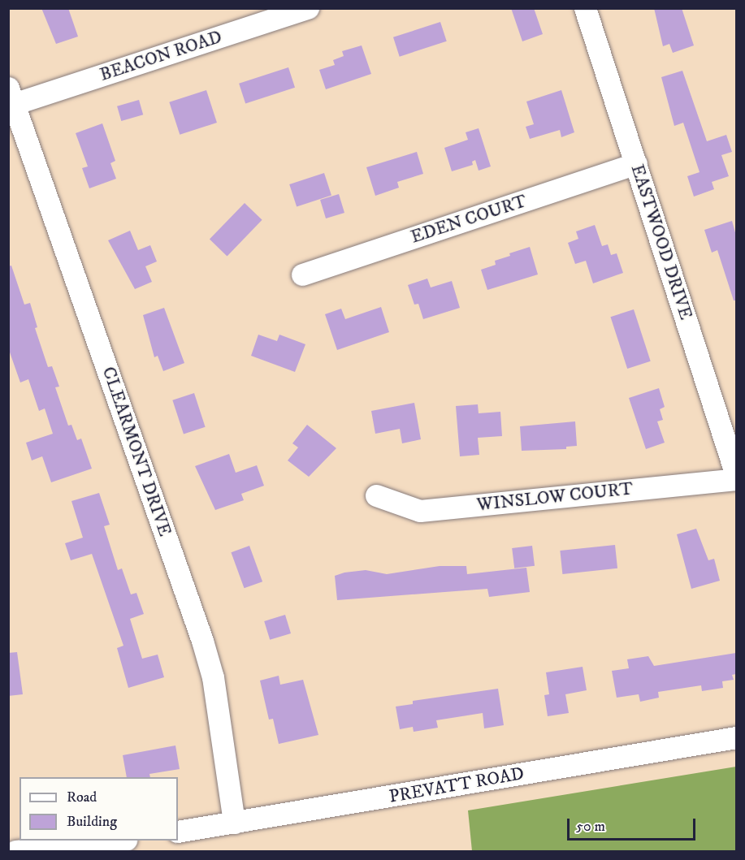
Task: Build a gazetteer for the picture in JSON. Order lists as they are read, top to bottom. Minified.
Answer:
{"streets":{"street":["BEACON ROAD","EDEN COURT","EASTWOOD DRIVE","CLEARMONT DRIVE","WINSLOW COURT","PREVATT ROAD"]},"crossings":[["BEACON ROAD","CLEARMONT DRIVE"],["EDEN COURT","EASTWOOD DRIVE"],["EASTWOOD DRIVE","WINSLOW COURT"],["CLEARMONT DRIVE","PREVATT ROAD"]],"legend":["Road","Building"],"scale_bar":"50 m"}
